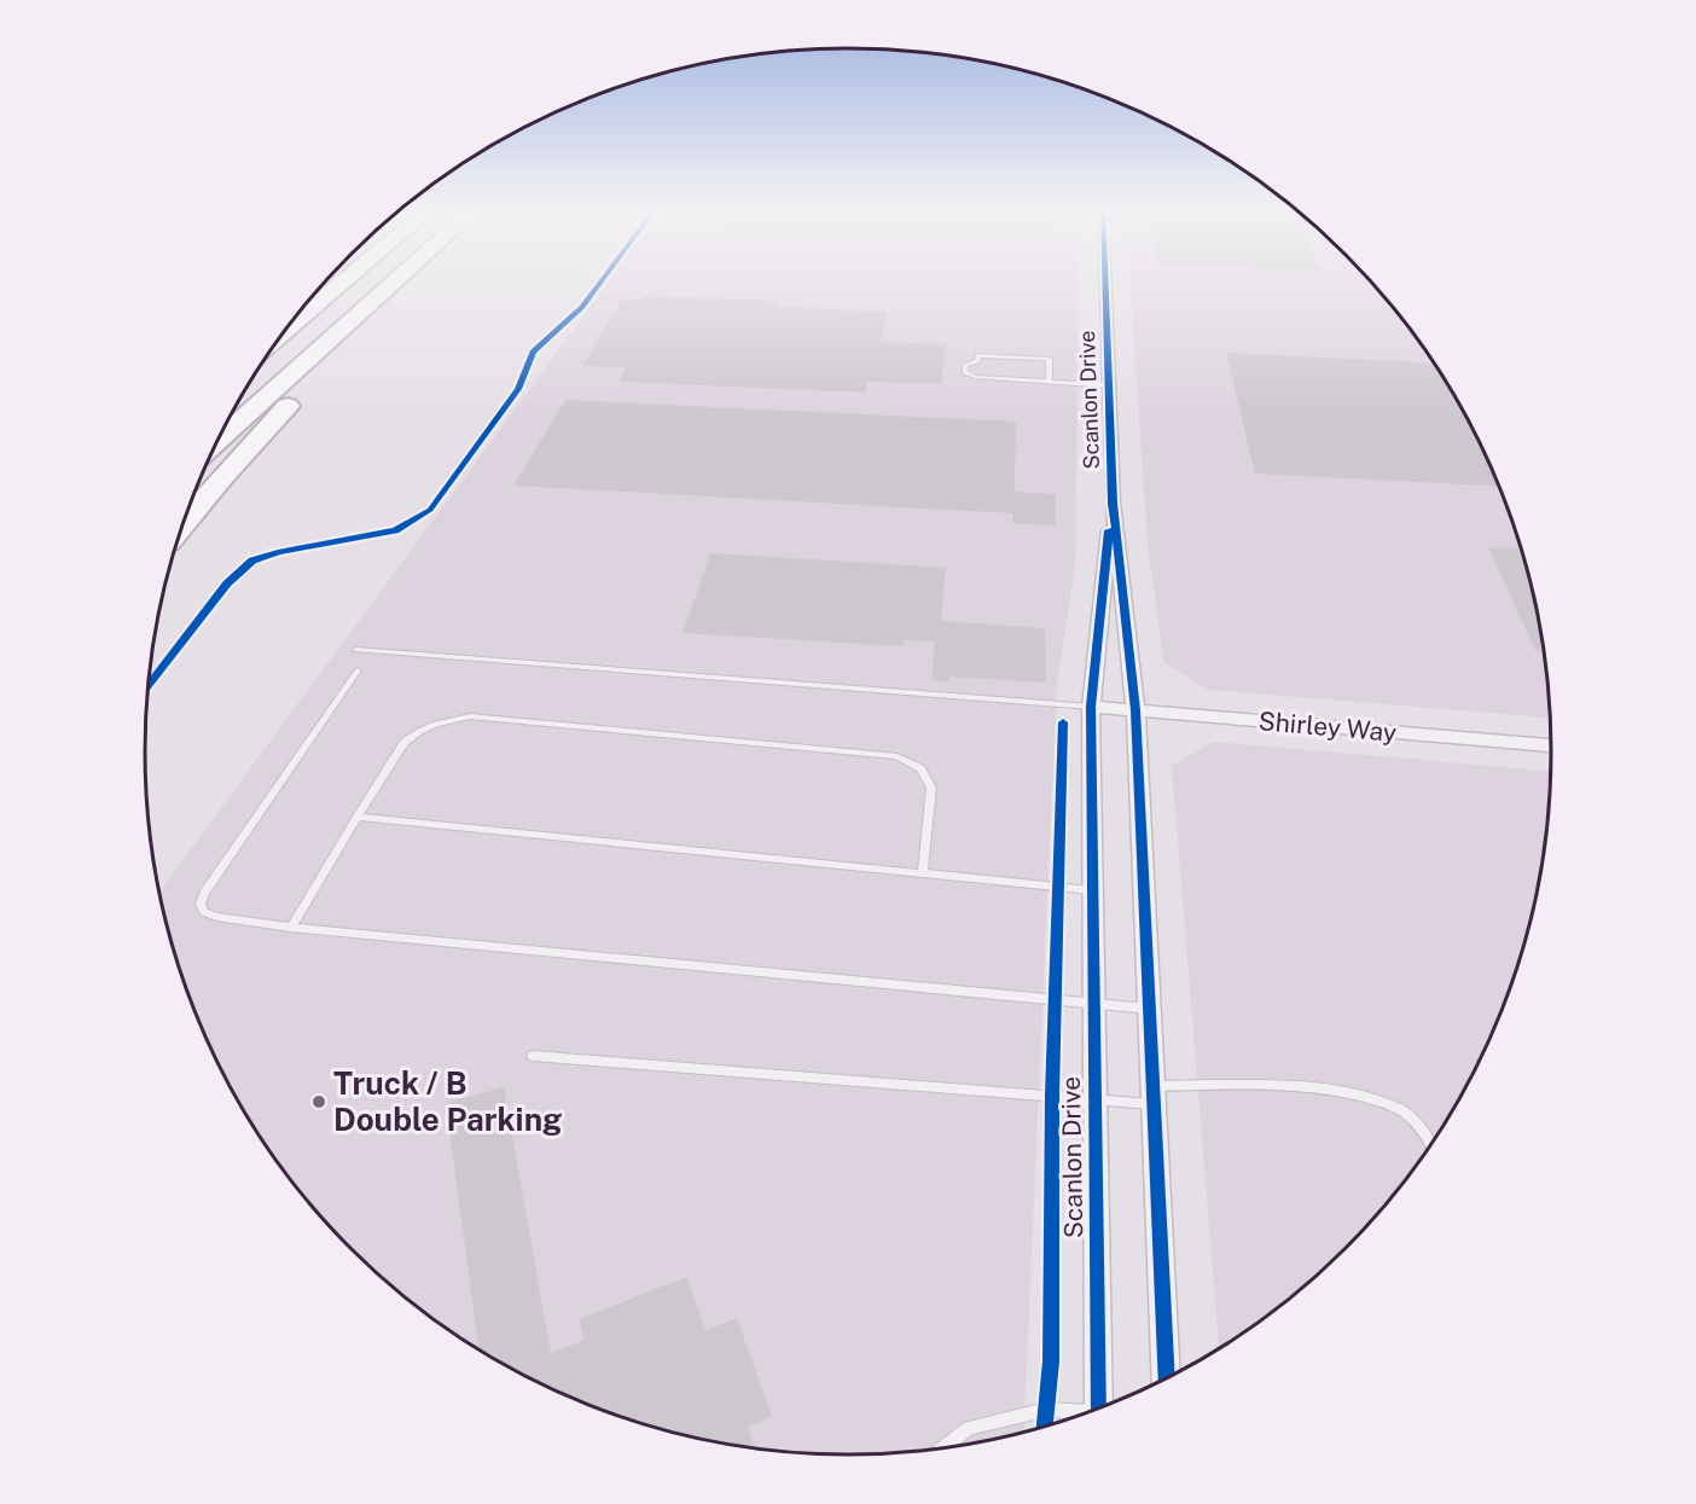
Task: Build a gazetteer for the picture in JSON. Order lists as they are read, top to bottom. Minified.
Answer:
{"streets":{"street":["Scanlon Drive","Shirley Way"]},"crossings":[["Scanlon Drive","Shirley Way"]],"places":["Truck / B Double Parking"]}
